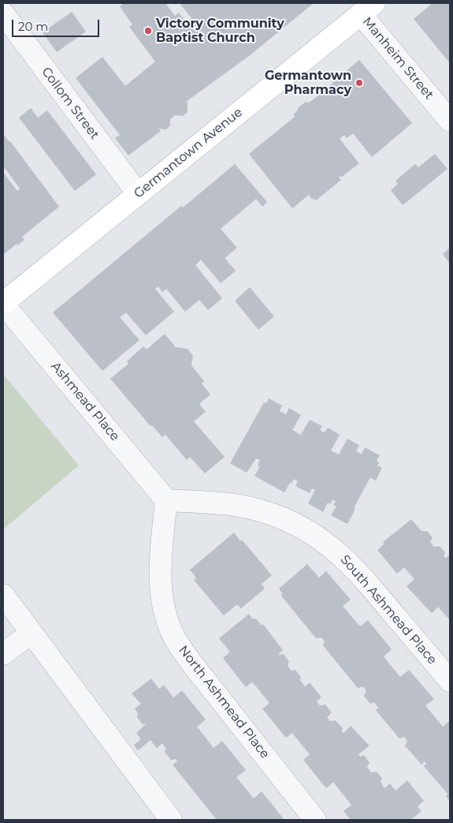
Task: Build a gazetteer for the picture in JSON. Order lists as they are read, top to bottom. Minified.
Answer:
{"streets":{"main road":["Germantown Avenue"],"street":["Manheim Street","Collom Street","Ashmead Place","South Ashmead Place","North Ashmead Place"]},"crossings":[["Manheim Street","Germantown Avenue"],["Collom Street","Germantown Avenue"],["Germantown Avenue","Ashmead Place"],["Ashmead Place","South Ashmead Place"],["Ashmead Place","North Ashmead Place"],["South Ashmead Place","North Ashmead Place"]],"places":["Victory Community Baptist Church","Germantown Pharmacy"],"scale_bar":"20 m"}
